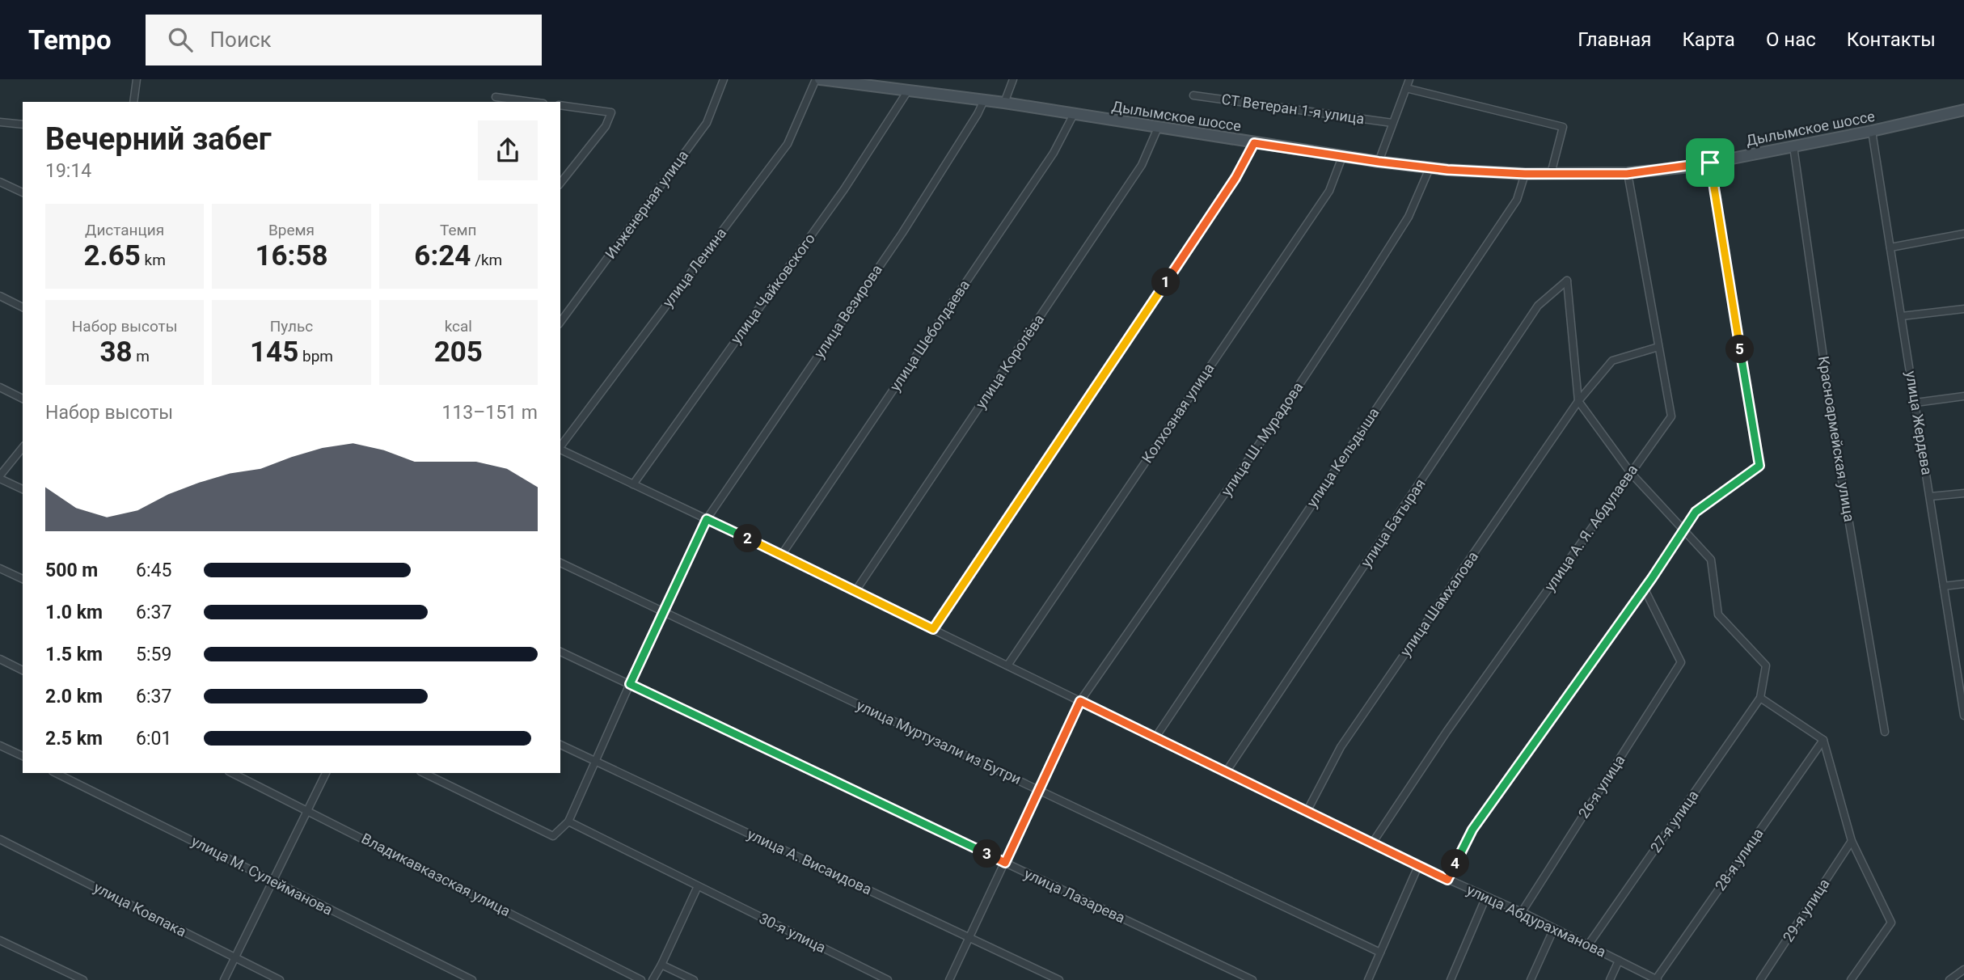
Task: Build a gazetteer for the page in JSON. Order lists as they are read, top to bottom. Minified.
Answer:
{"streets":{"main road":["Дылымское шоссе"],"street":["СТ Ветеран 1-я улица","Инженерная улица","улица Ленина","улица Чайковского","улица Везирова","улица Шеболдаева","улица Королёва","Колхозная улица","улица Жердева","улица Ш. Мурадова","Красноармейская улица","улица Кельдыша","улица Батырая","улица А. Я. Абдулаева","улица Шамхалова","улица Муртузали из Бутри","26-я улица","27-я улица","28-я улица","улица А. Висаидова","Владикавказская улица","улица М. Сулейманова","улица Лазарева","улица Ковпака","29-я улица","улица Абдурахманова","30-я улица"]},"crossings":[["Дылымское шоссе","улица Чайковского"],["Дылымское шоссе","улица Везирова"],["Дылымское шоссе","улица Шеболдаева"],["Дылымское шоссе","улица Королёва"],["Дылымское шоссе","Колхозная улица"],["Дылымское шоссе","улица Жердева"],["Дылымское шоссе","улица Ш. Мурадова"],["Дылымское шоссе","Красноармейская улица"],["Дылымское шоссе","улица Кельдыша"],["Дылымское шоссе","улица А. Я. Абдулаева"],["улица Чайковского","улица Абдурахманова"],["улица Везирова","улица Муртузали из Бутри"],["улица Везирова","улица А. Висаидова"],["улица Везирова","улица Лазарева"],["улица Везирова","улица Абдурахманова"],["улица Везирова","30-я улица"],["улица Шеболдаева","улица Абдурахманова"],["улица Королёва","улица Абдурахманова"],["Колхозная улица","улица Абдурахманова"],["улица Ш. Мурадова","улица Муртузали из Бутри"],["улица Ш. Мурадова","улица А. Висаидова"],["улица Ш. Мурадова","улица Лазарева"],["улица Ш. Мурадова","улица Абдурахманова"],["улица Кельдыша","улица Абдурахманова"],["улица Батырая","улица Шамхалова"],["улица Батырая","улица Абдурахманова"],["улица А. Я. Абдулаева","улица Шамхалова"],["улица А. Я. Абдулаева","улица Абдурахманова"],["улица Шамхалова","улица Абдурахманова"],["26-я улица","улица Абдурахманова"],["27-я улица","улица Абдурахманова"],["28-я улица","улица Абдурахманова"]],"page":{"header":"Tempo","search":"Поиск","nav":["Главная","Карта","О нас","Контакты"],"heading":["Вечерний забег","19:14"],"stats":[["Дистанция","2.65 km"],["Время","16:58"],["Темп","6:24 /km"],["Набор высоты","38 m"],["Пульс","145 bpm"],["kcal","205"]],"pins":["1","5","2","3","4"],"chart":["Набор высоты","113–151 m"],"list":[{"name":"500 m","note":"6:45"},{"name":"1.0 km","note":"6:37"},{"name":"1.5 km","note":"5:59"},{"name":"2.0 km","note":"6:37"},{"name":"2.5 km","note":"6:01"}]}}
